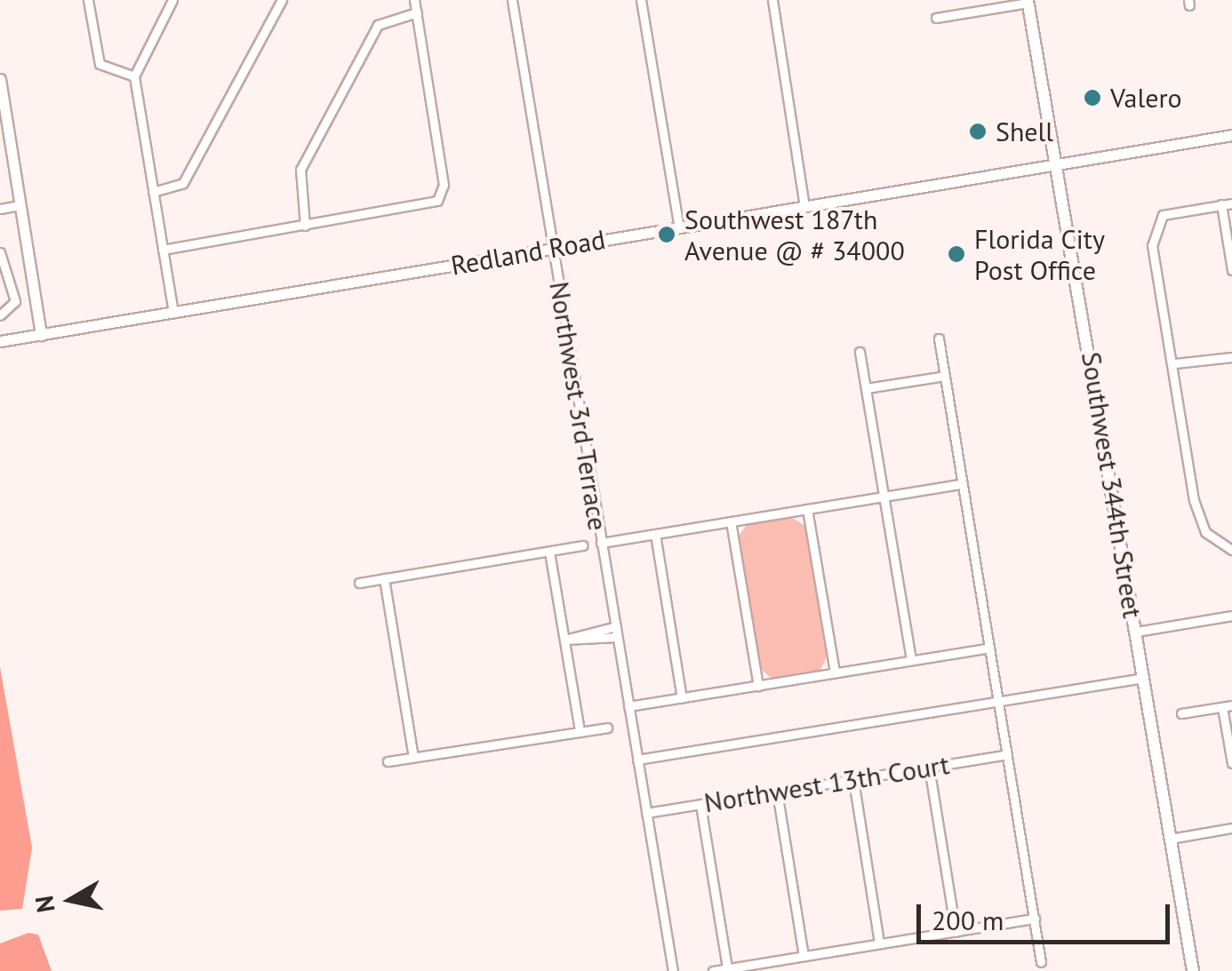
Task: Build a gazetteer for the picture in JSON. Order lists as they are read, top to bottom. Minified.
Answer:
{"streets":{"main road":["Southwest 344th Street"],"street":["Redland Road","Northwest 3rd Terrace","Northwest 13th Court"]},"crossings":[["Redland Road","Northwest 3rd Terrace"],["Redland Road","Southwest 344th Street"],["Northwest 3rd Terrace","Northwest 13th Court"]],"places":["Valero","Shell","Southwest 187th Avenue @ # 34000","Florida City Post Office"],"scale_bar":"200 m","north":"left"}
